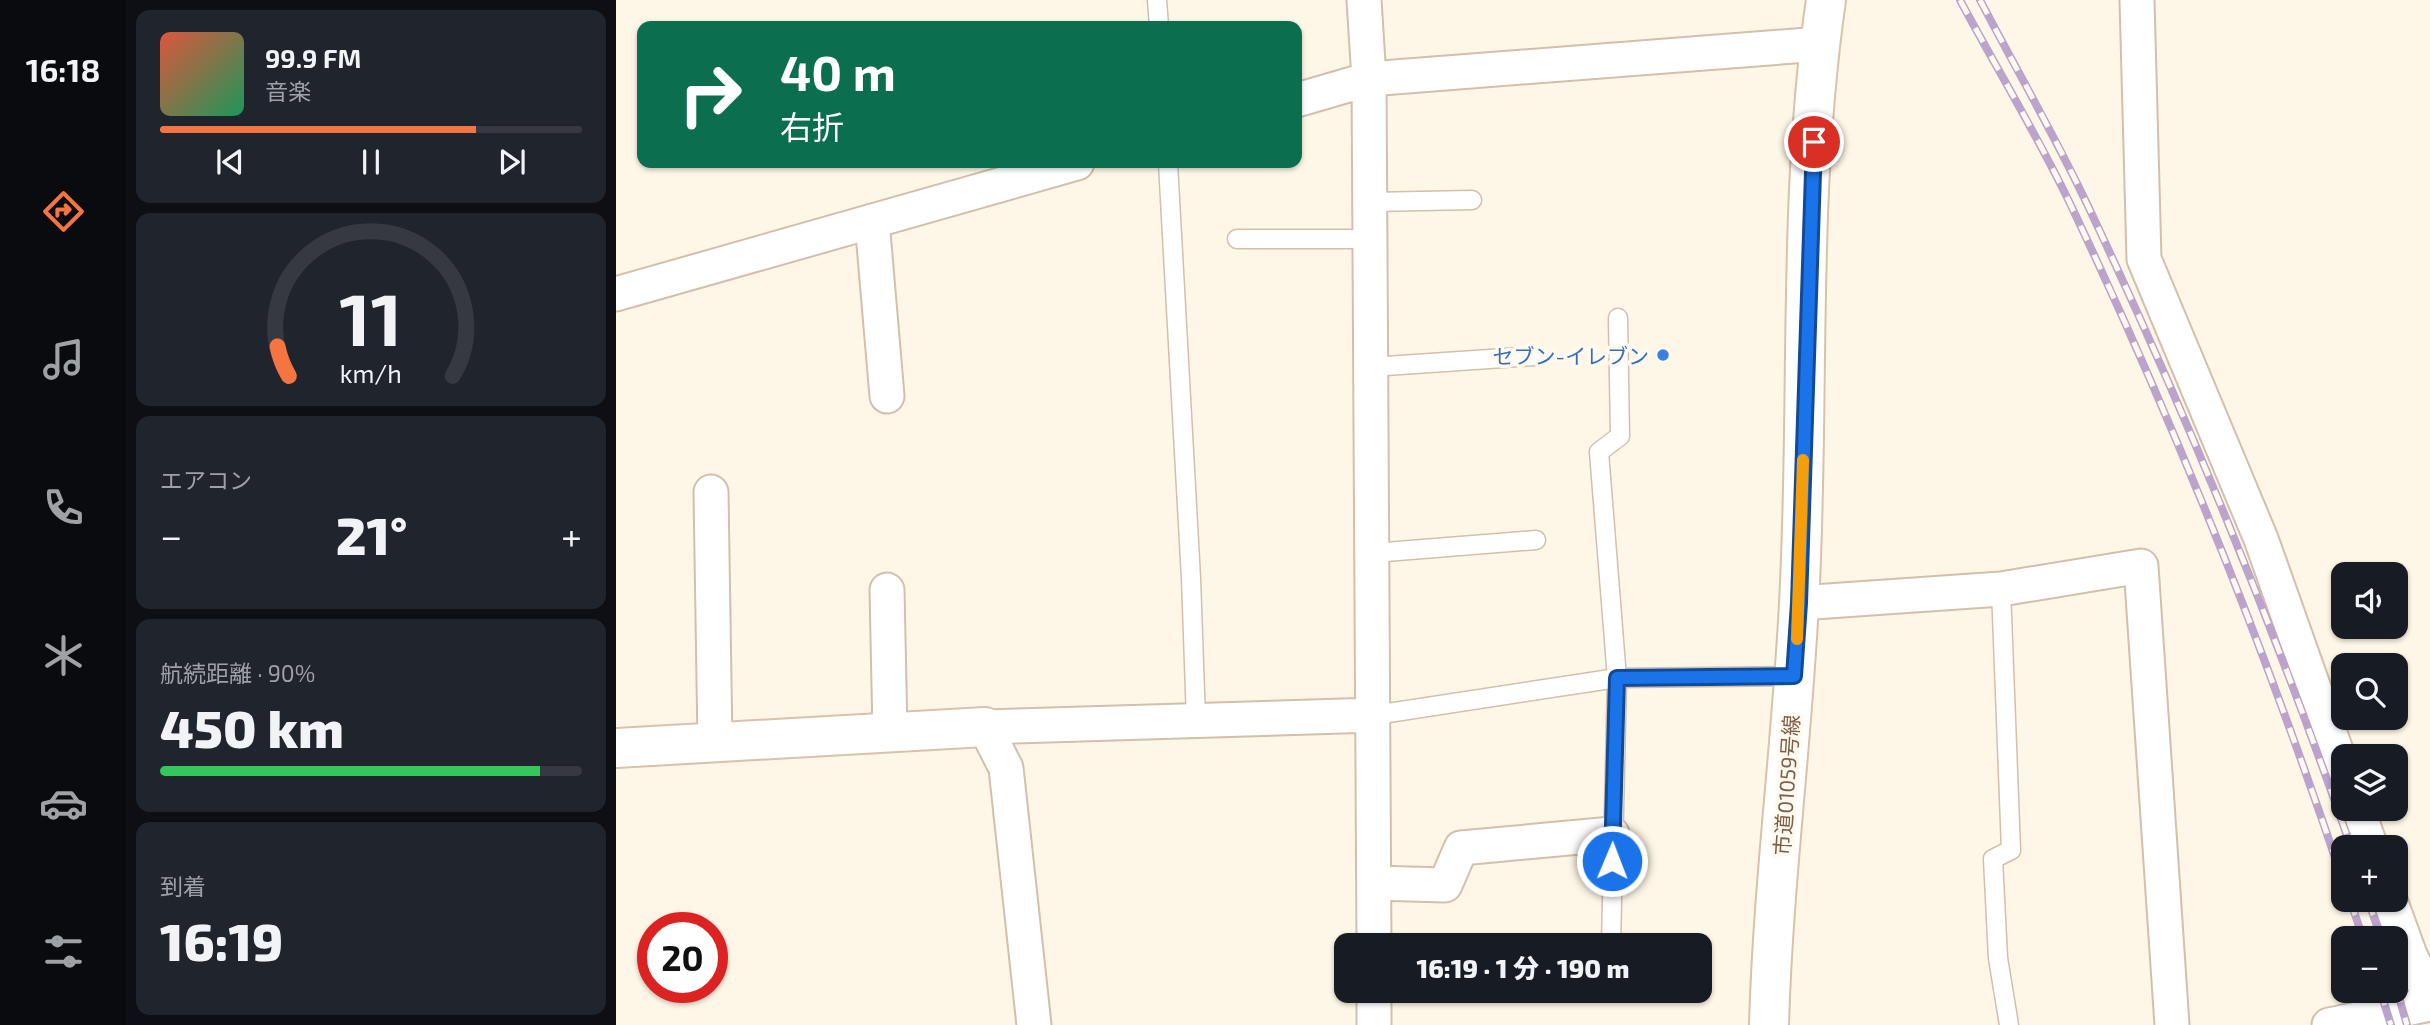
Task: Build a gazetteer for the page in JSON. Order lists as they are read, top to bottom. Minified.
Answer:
{"streets":{"street":["市道01059号線"]},"places":["セブン-イレブン"],"page":{"tabs":"16:18","turn":["40 m","右折"],"song":["99.9 FM","音楽"],"tile":["エアコン",["航続距離 · 90%","450 km"],["到着","16:19"]],"heat":["−","21°","+"],"map_buttons":["+","−"],"limit":"20","trip":"16:19 · 1 分 · 190 m","gauge":["11","km/h"]}}
